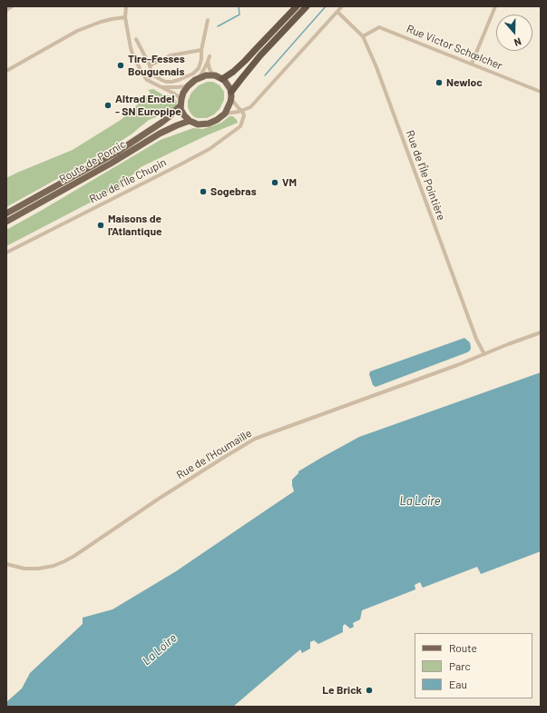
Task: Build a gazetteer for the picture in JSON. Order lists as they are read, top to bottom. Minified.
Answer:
{"streets":{"main road":["Route de Pornic"],"street":["Rue Victor Schœlcher","Rue de l'Île Pointière","Rue de l'Île Chupin","Rue de l'Houmaille"]},"crossings":[["Rue Victor Schœlcher","Rue de l'Île Pointière"],["Rue de l'Île Pointière","Rue de l'Houmaille"]],"water":["La Loire"],"places":["Tire-Fesses Bouguenais","Newloc","Altrad Endel - SN Europipe","VM","Sogebras","Maisons de l'Atlantique","Le Brick"],"legend":["Route","Parc","Eau"],"north":"bottom"}
